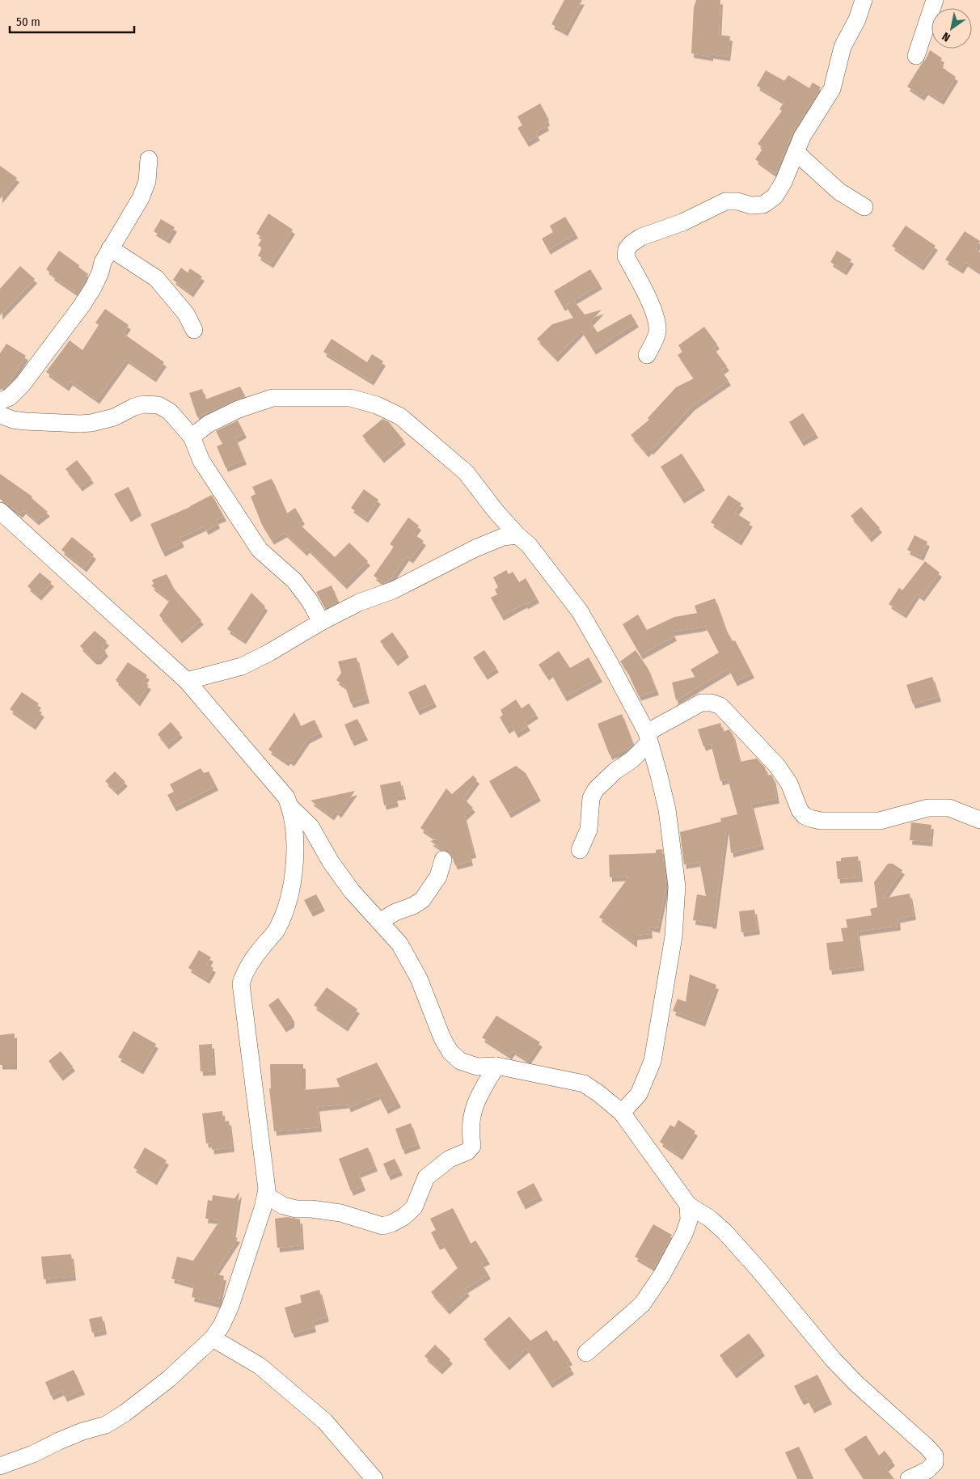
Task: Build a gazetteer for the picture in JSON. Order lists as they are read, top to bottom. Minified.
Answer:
{"scale_bar":"50 m","north":"bottom left"}
